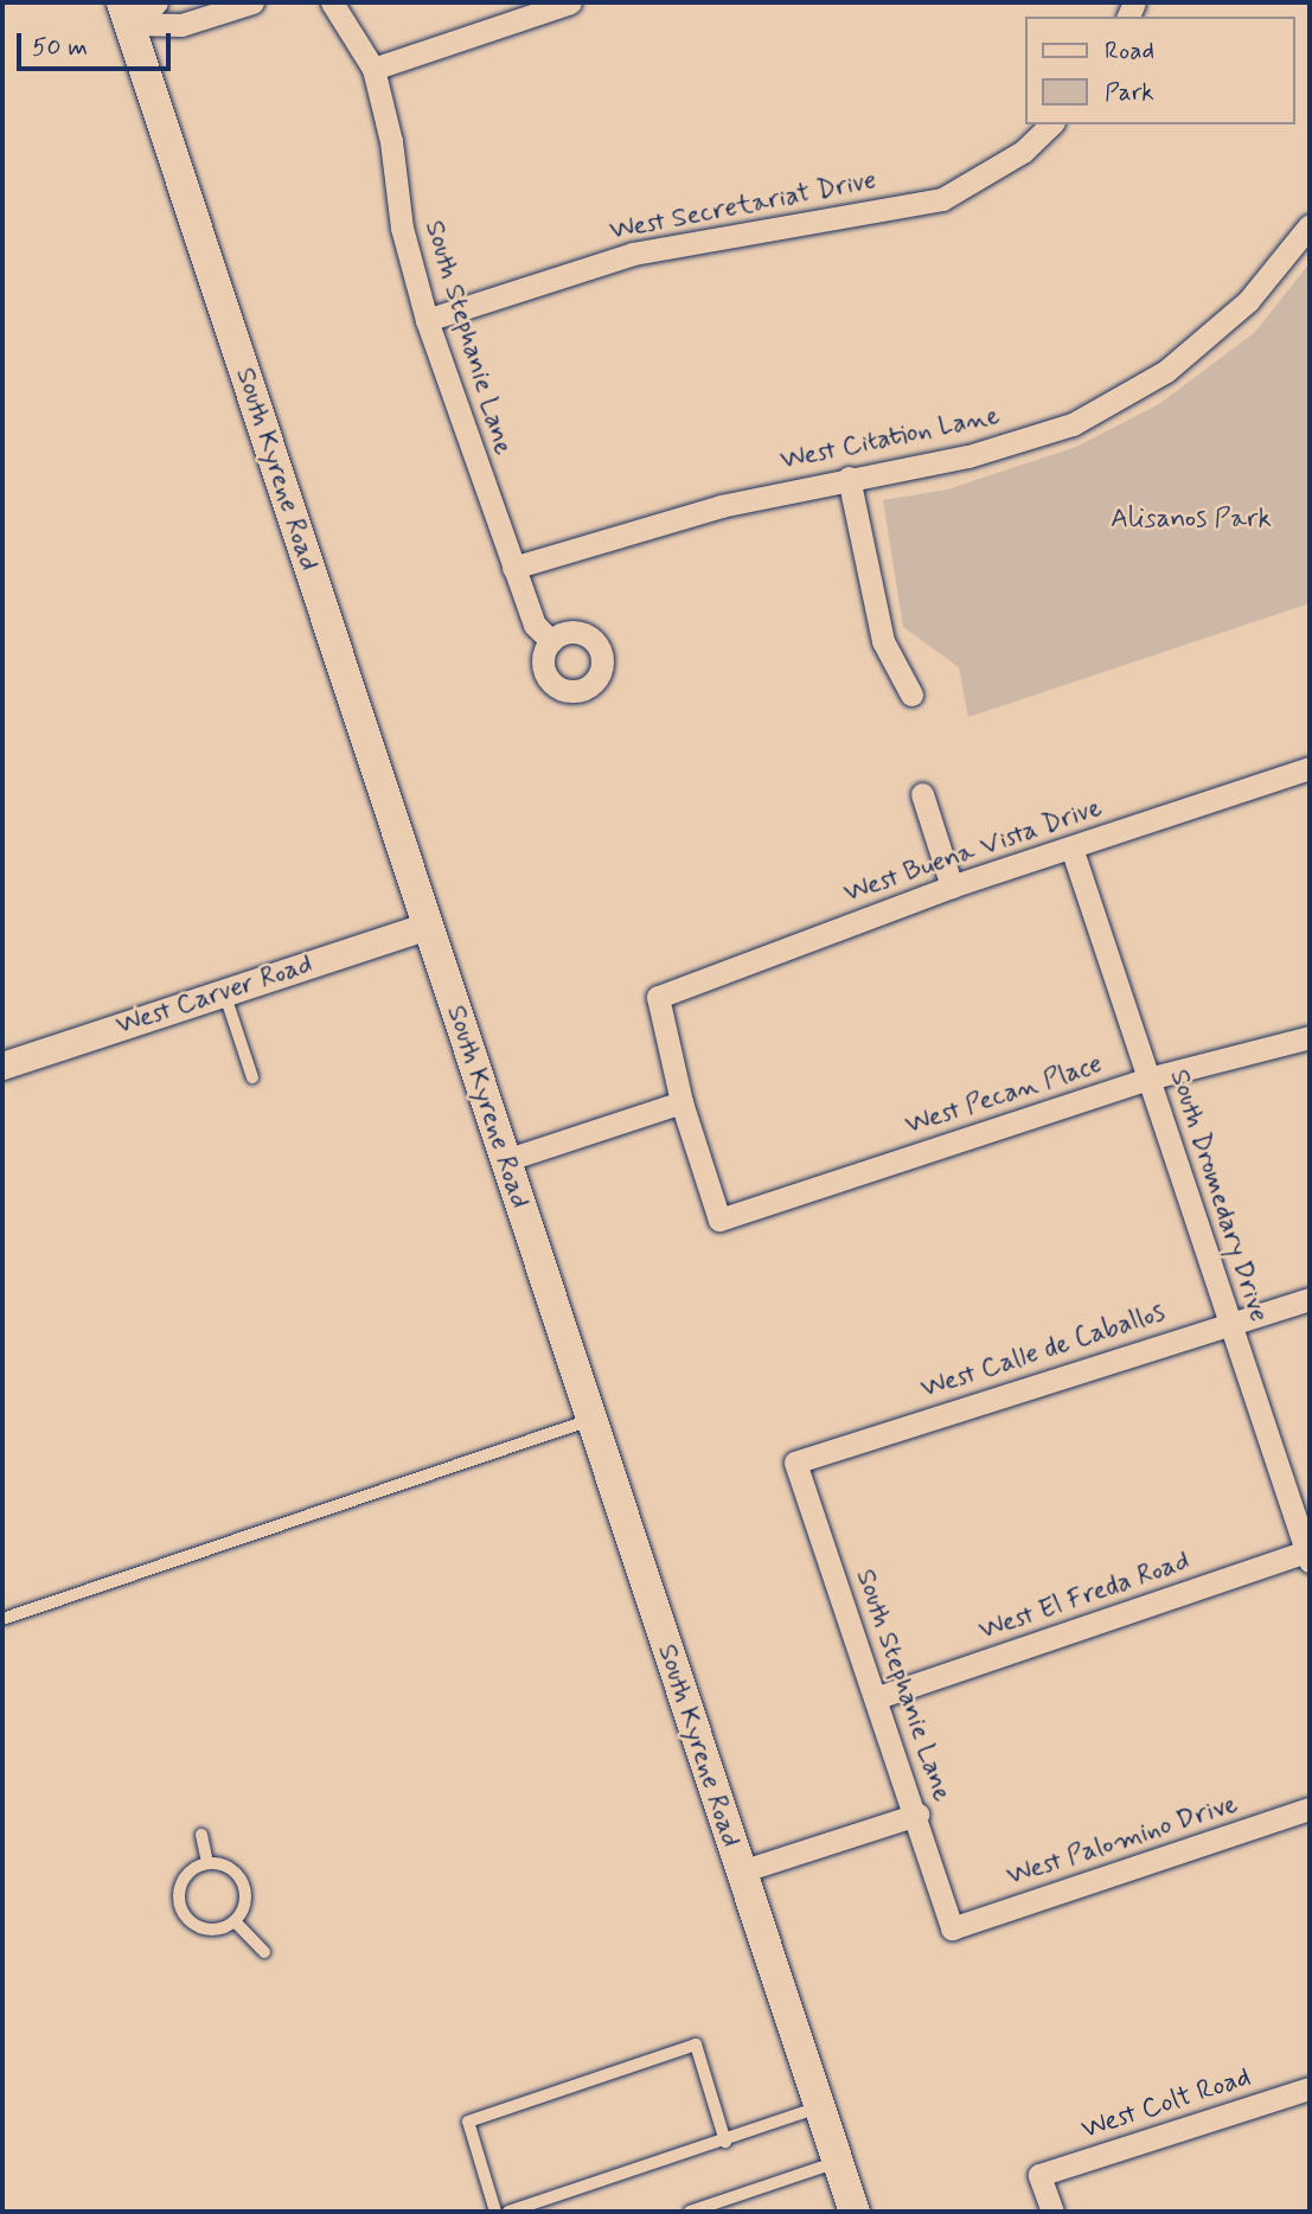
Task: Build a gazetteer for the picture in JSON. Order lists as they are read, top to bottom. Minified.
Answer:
{"streets":{"main road":["South Kyrene Road"],"street":["West Secretariat Drive","South Stephanie Lane","West Citation Lane","West Buena Vista Drive","West Carver Road","West Pecan Place","South Dromedary Drive","West Calle de Caballos","West El Freda Road","West Palomino Drive","West Colt Road"]},"crossings":[["West Secretariat Drive","South Stephanie Lane"],["South Stephanie Lane","West Citation Lane"],["South Stephanie Lane","West Calle de Caballos"],["South Stephanie Lane","West El Freda Road"],["South Stephanie Lane","West Palomino Drive"],["South Kyrene Road","West Carver Road"],["West Buena Vista Drive","West Pecan Place"],["West Buena Vista Drive","South Dromedary Drive"],["West Pecan Place","South Dromedary Drive"],["South Dromedary Drive","West Calle de Caballos"],["South Dromedary Drive","West El Freda Road"]],"parks":["Alisanos Park"],"legend":["Road","Park"],"scale_bar":"50 m"}
